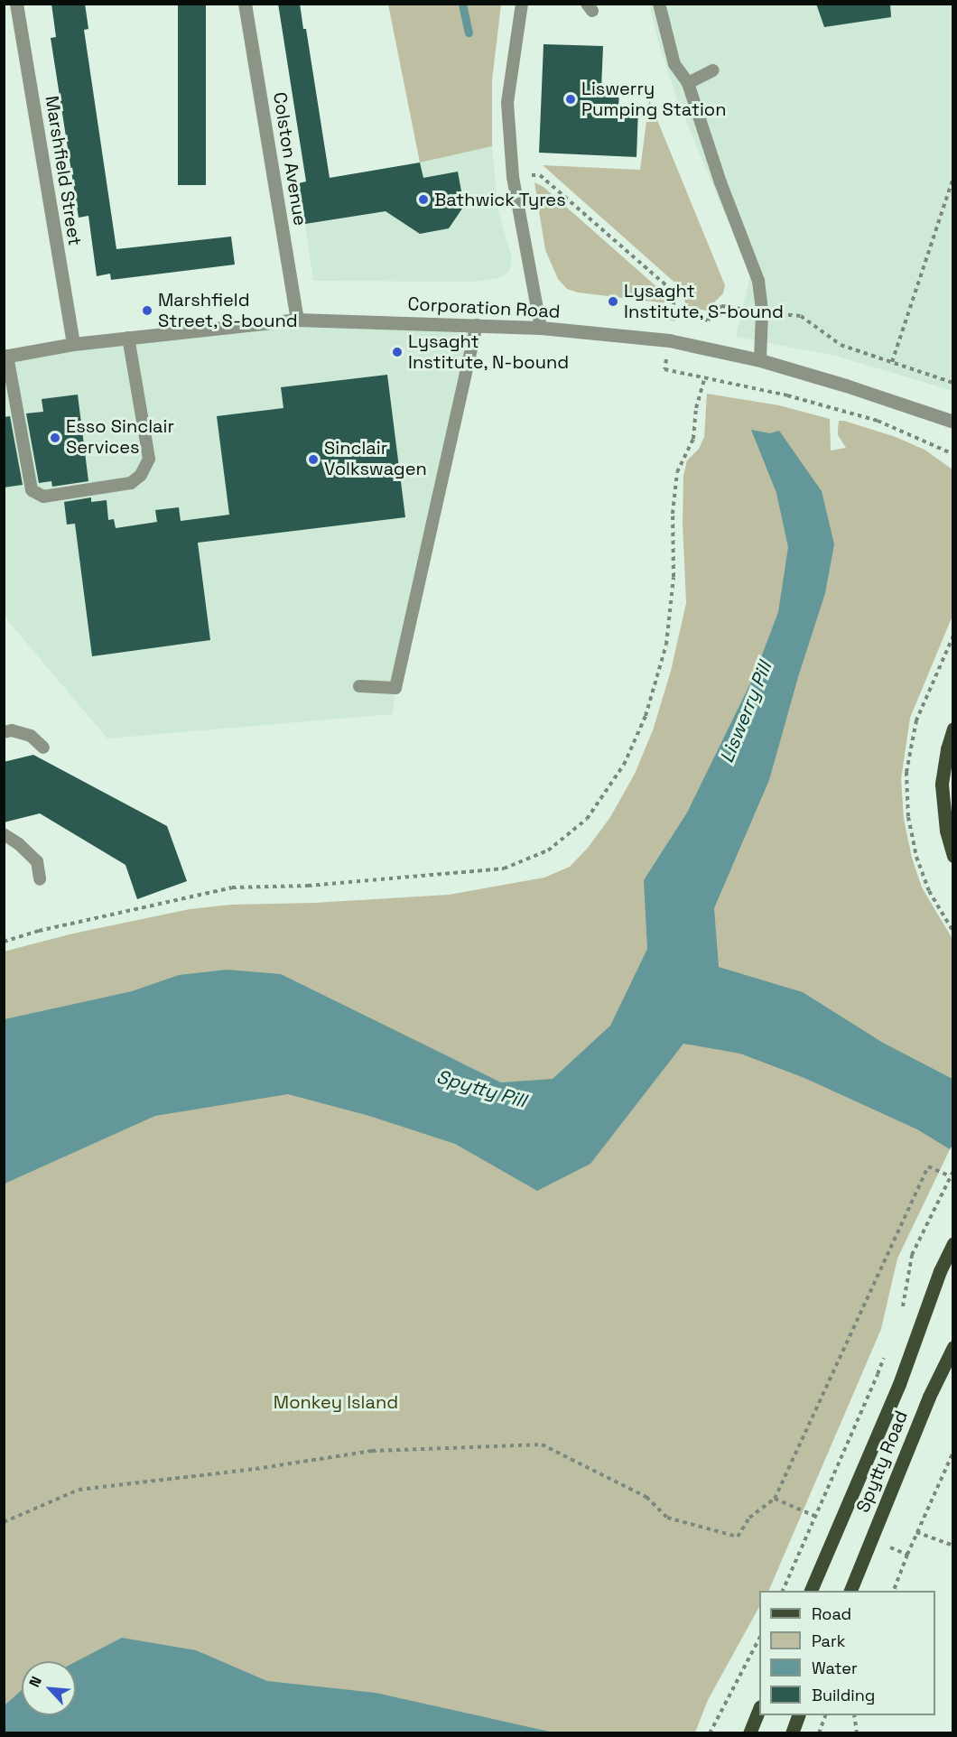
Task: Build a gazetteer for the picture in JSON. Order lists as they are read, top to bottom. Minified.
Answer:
{"streets":{"main road":["Spytty Road"],"street":["Colston Avenue","Marshfield Street","Corporation Road"]},"crossings":[["Colston Avenue","Corporation Road"],["Marshfield Street","Corporation Road"]],"water":["Liswerry Pill","Spytty Pill"],"parks":["Monkey Island"],"places":["Liswerry Pumping Station","Bathwick Tyres","Lysaght Institute, S-bound","Marshfield Street, S-bound","Lysaght Institute, N-bound","Esso Sinclair Services","Sinclair Volkswagen"],"legend":["Road","Park","Water","Building"],"north":"top left"}
